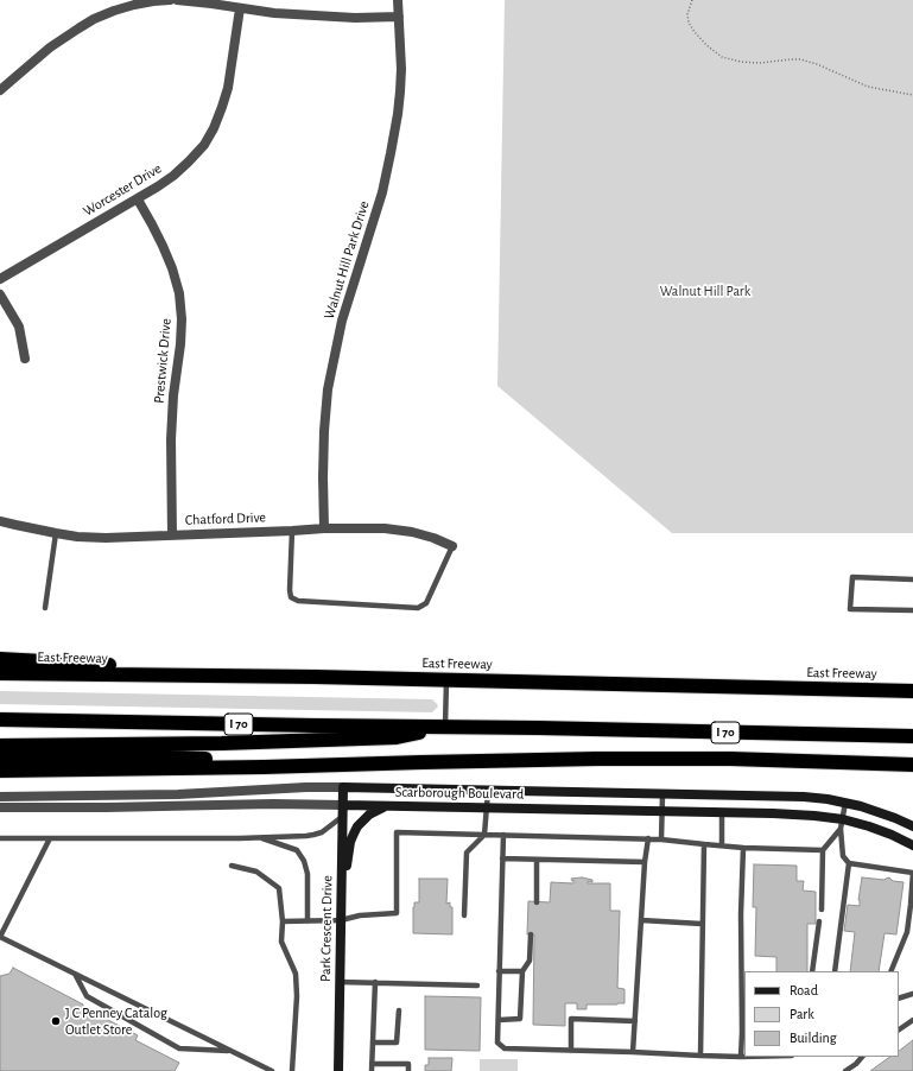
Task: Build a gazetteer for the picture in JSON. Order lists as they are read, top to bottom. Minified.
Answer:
{"streets":{"highway":["East Freeway","I 70"],"street":["Worcester Drive","Walnut Hill Park Drive","Prestwick Drive","Chatford Drive","Scarborough Boulevard","Park Crescent Drive"]},"crossings":[["Worcester Drive","Prestwick Drive"],["Walnut Hill Park Drive","Chatford Drive"],["Prestwick Drive","Chatford Drive"],["Scarborough Boulevard","Park Crescent Drive"]],"parks":["Walnut Hill Park"],"places":["J C Penney Catalog Outlet Store"],"legend":["Road","Park","Building"]}
